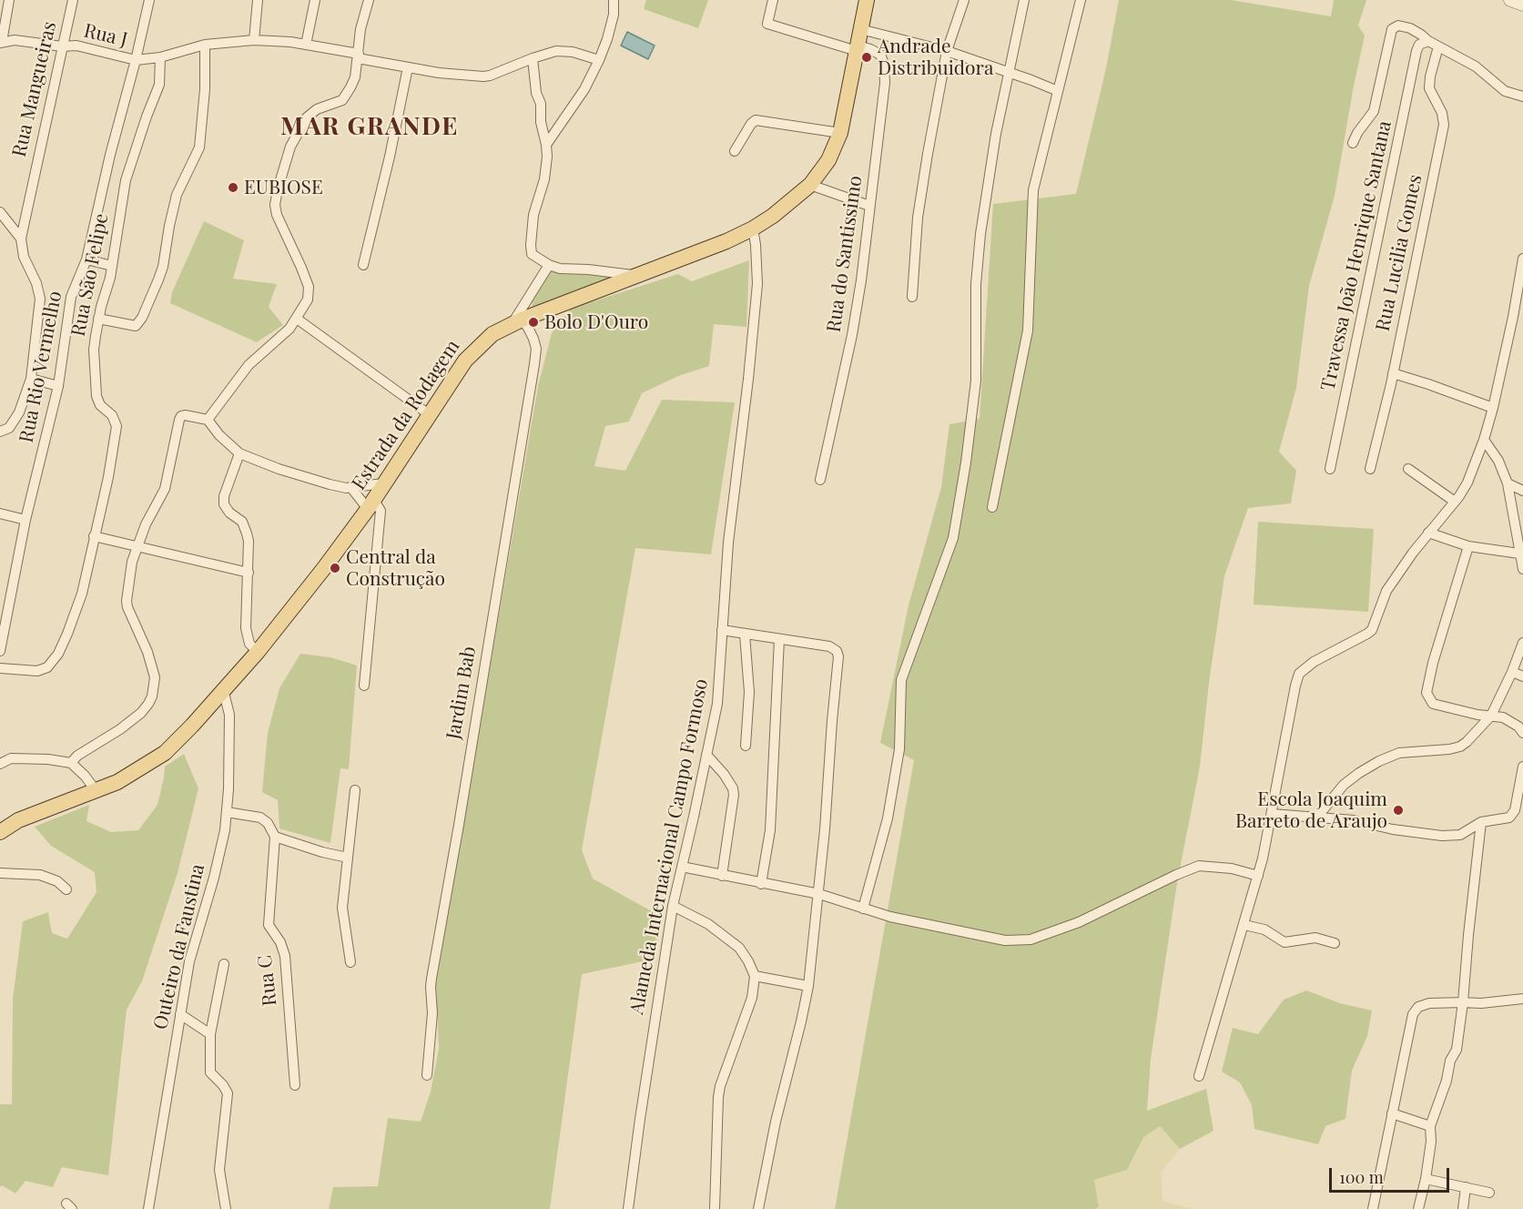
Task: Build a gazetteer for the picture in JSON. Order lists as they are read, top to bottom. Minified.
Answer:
{"streets":{"main road":["Estrada da Rodagem"],"street":["Rua J","Rua Mangueiras","Rua Lucilia Gomes","Rua do Santissimo","Travessa João Henrique Santana","Rua São Felipe","Rua Rio Vermelho","Jardim Bab","Alameda Internacional Campo Formoso","Outeiro da Faustina","Rua C"]},"crossings":[["Rua J","Rua Mangueiras"],["Rua J","Rua Rio Vermelho"],["Rua do Santissimo","Estrada da Rodagem"],["Estrada da Rodagem","Jardim Bab"],["Estrada da Rodagem","Alameda Internacional Campo Formoso"],["Estrada da Rodagem","Outeiro da Faustina"]],"districts":["MAR GRANDE"],"places":["Andrade Distribuidora","EUBIOSE","Bolo D'Ouro","Central da Construção","Escola Joaquim Barreto de Araujo"],"scale_bar":"100 m"}
